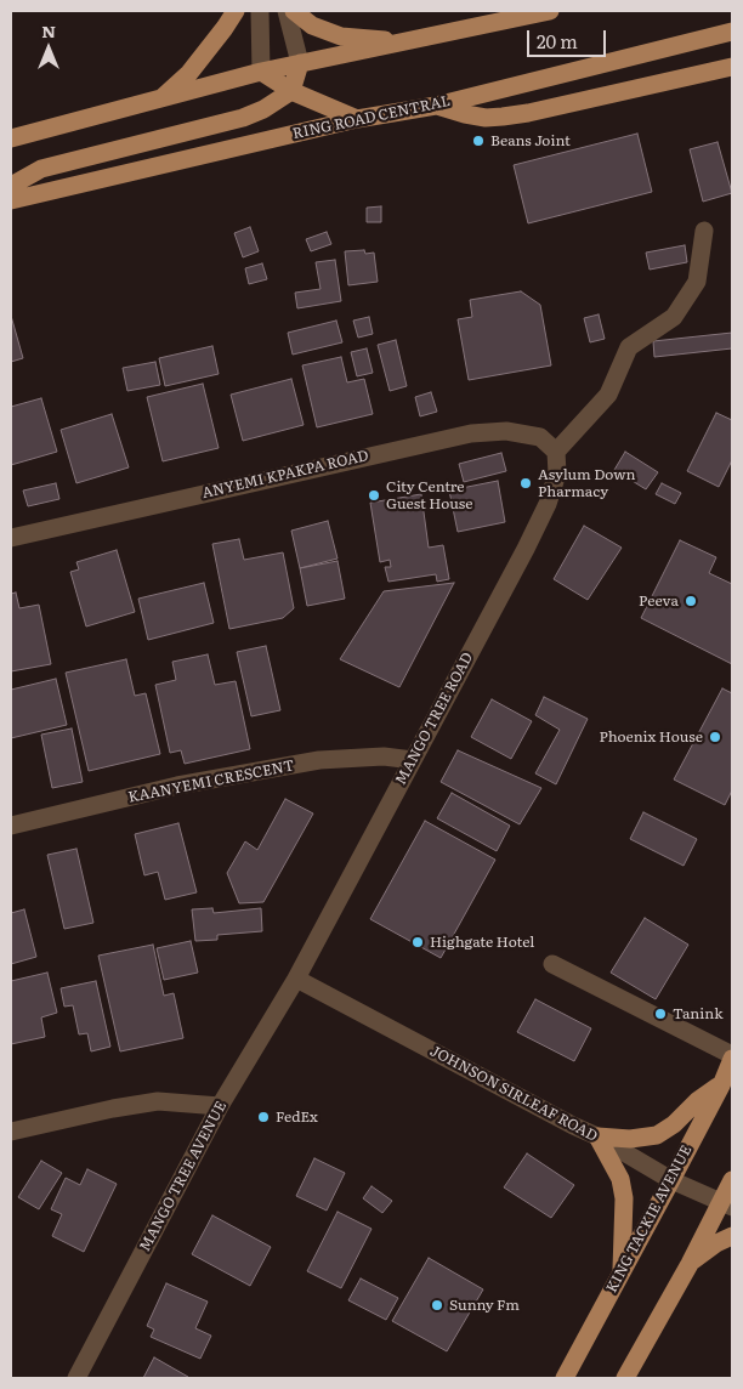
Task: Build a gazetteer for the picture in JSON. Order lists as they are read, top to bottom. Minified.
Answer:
{"streets":{"main road":["RING ROAD CENTRAL","KING TACKIE AVENUE"],"street":["ANYEMI KPAKPA ROAD","MANGO TREE ROAD","KAANYEMI CRESCENT","JOHNSON SIRLEAF ROAD","MANGO TREE AVENUE"]},"crossings":[["ANYEMI KPAKPA ROAD","MANGO TREE ROAD"],["MANGO TREE ROAD","KAANYEMI CRESCENT"],["MANGO TREE ROAD","JOHNSON SIRLEAF ROAD"],["MANGO TREE ROAD","MANGO TREE AVENUE"],["JOHNSON SIRLEAF ROAD","MANGO TREE AVENUE"],["JOHNSON SIRLEAF ROAD","KING TACKIE AVENUE"]],"places":["Beans Joint","Asylum Down Pharmacy","City Centre Guest House","Peeva","Phoenix House","Highgate Hotel","Tanink","FedEx","Sunny Fm"],"scale_bar":"20 m","north":"top"}
